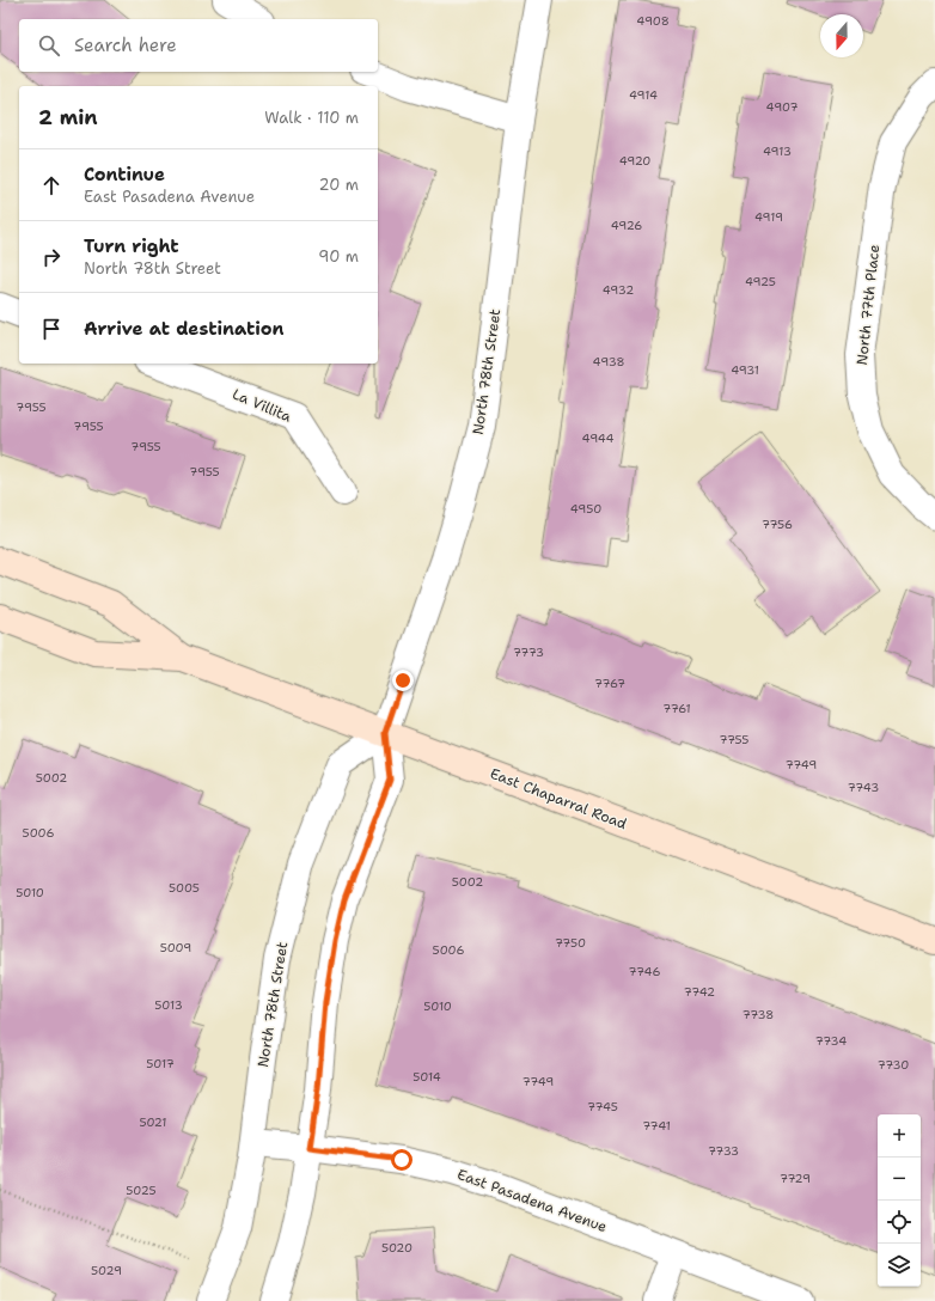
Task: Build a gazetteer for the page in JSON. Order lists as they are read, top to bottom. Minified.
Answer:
{"streets":{"main road":["East Chaparral Road"],"street":["North 77th Place","North 78th Street","La Villita","East Pasadena Avenue"]},"crossings":[["North 78th Street","East Chaparral Road"],["North 78th Street","East Pasadena Avenue"]],"house_numbers":["4908","4914","4907","4913","4920","4919","4926","4925","4932","4938","4931","7955","7955","4944","7955","7955","4950","7756","7773","7767","7761","7755","7749","5002","7743","5006","5002","5005","5010","7750","5009","5006","7746","7742","5013","5010","7738","7734","5017","7730","5014","7749","7745","5021","7741","7733","7729","5025","5020","5029"],"north":"bottom","page":{"search":"Search here","heading":["2 min","Walk · 110 m"],"list":[["Continue","East Pasadena Avenue","20 m"],["Turn right","North 78th Street","90 m"],"Arrive at destination"],"map_buttons":["+","−"]}}
